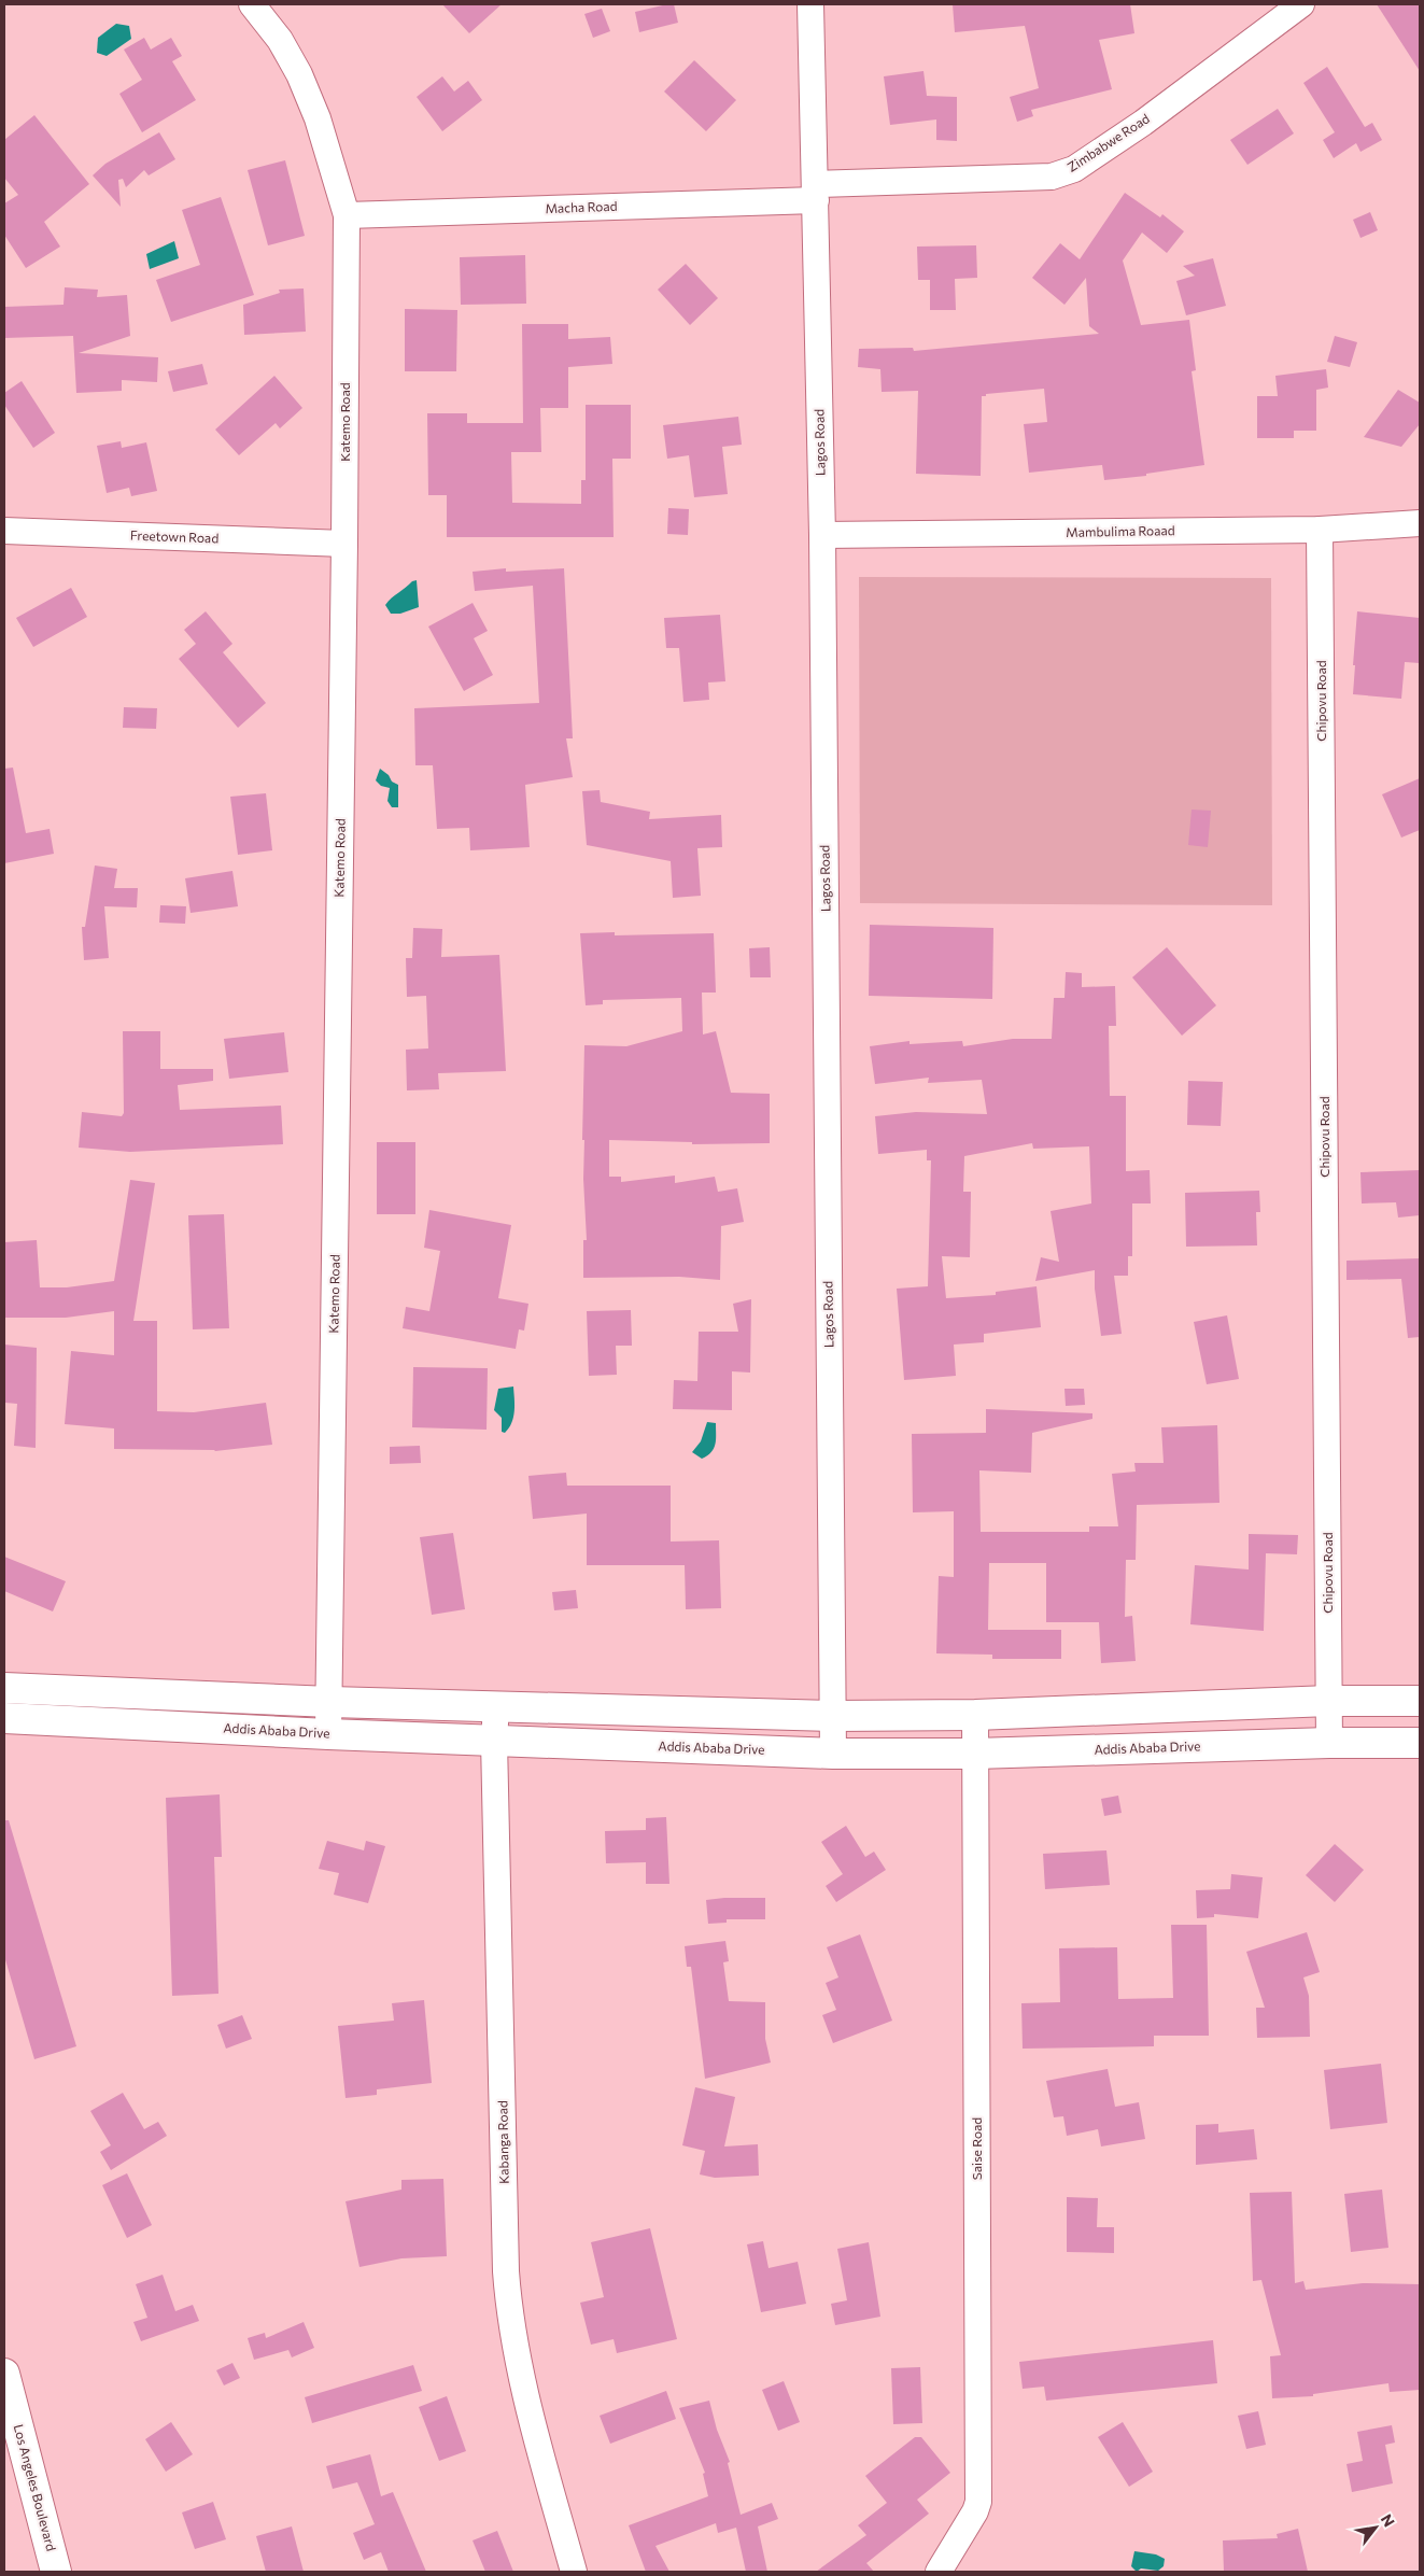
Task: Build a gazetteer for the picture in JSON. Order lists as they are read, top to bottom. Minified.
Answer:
{"streets":{"main road":["Addis Ababa Drive","Los Angeles Boulevard"],"street":["Zimbabwe Road","Macha Road","Katemo Road","Lagos Road","Mambulima Roaad","Freetown Road","Chipovu Road","Kabanga Road","Saise Road"]},"crossings":[["Zimbabwe Road","Macha Road"],["Zimbabwe Road","Lagos Road"],["Macha Road","Katemo Road"],["Macha Road","Lagos Road"],["Katemo Road","Freetown Road"],["Katemo Road","Addis Ababa Drive"],["Lagos Road","Mambulima Roaad"],["Lagos Road","Addis Ababa Drive"],["Mambulima Roaad","Chipovu Road"],["Chipovu Road","Addis Ababa Drive"],["Addis Ababa Drive","Kabanga Road"],["Addis Ababa Drive","Saise Road"]],"north":"top right"}
